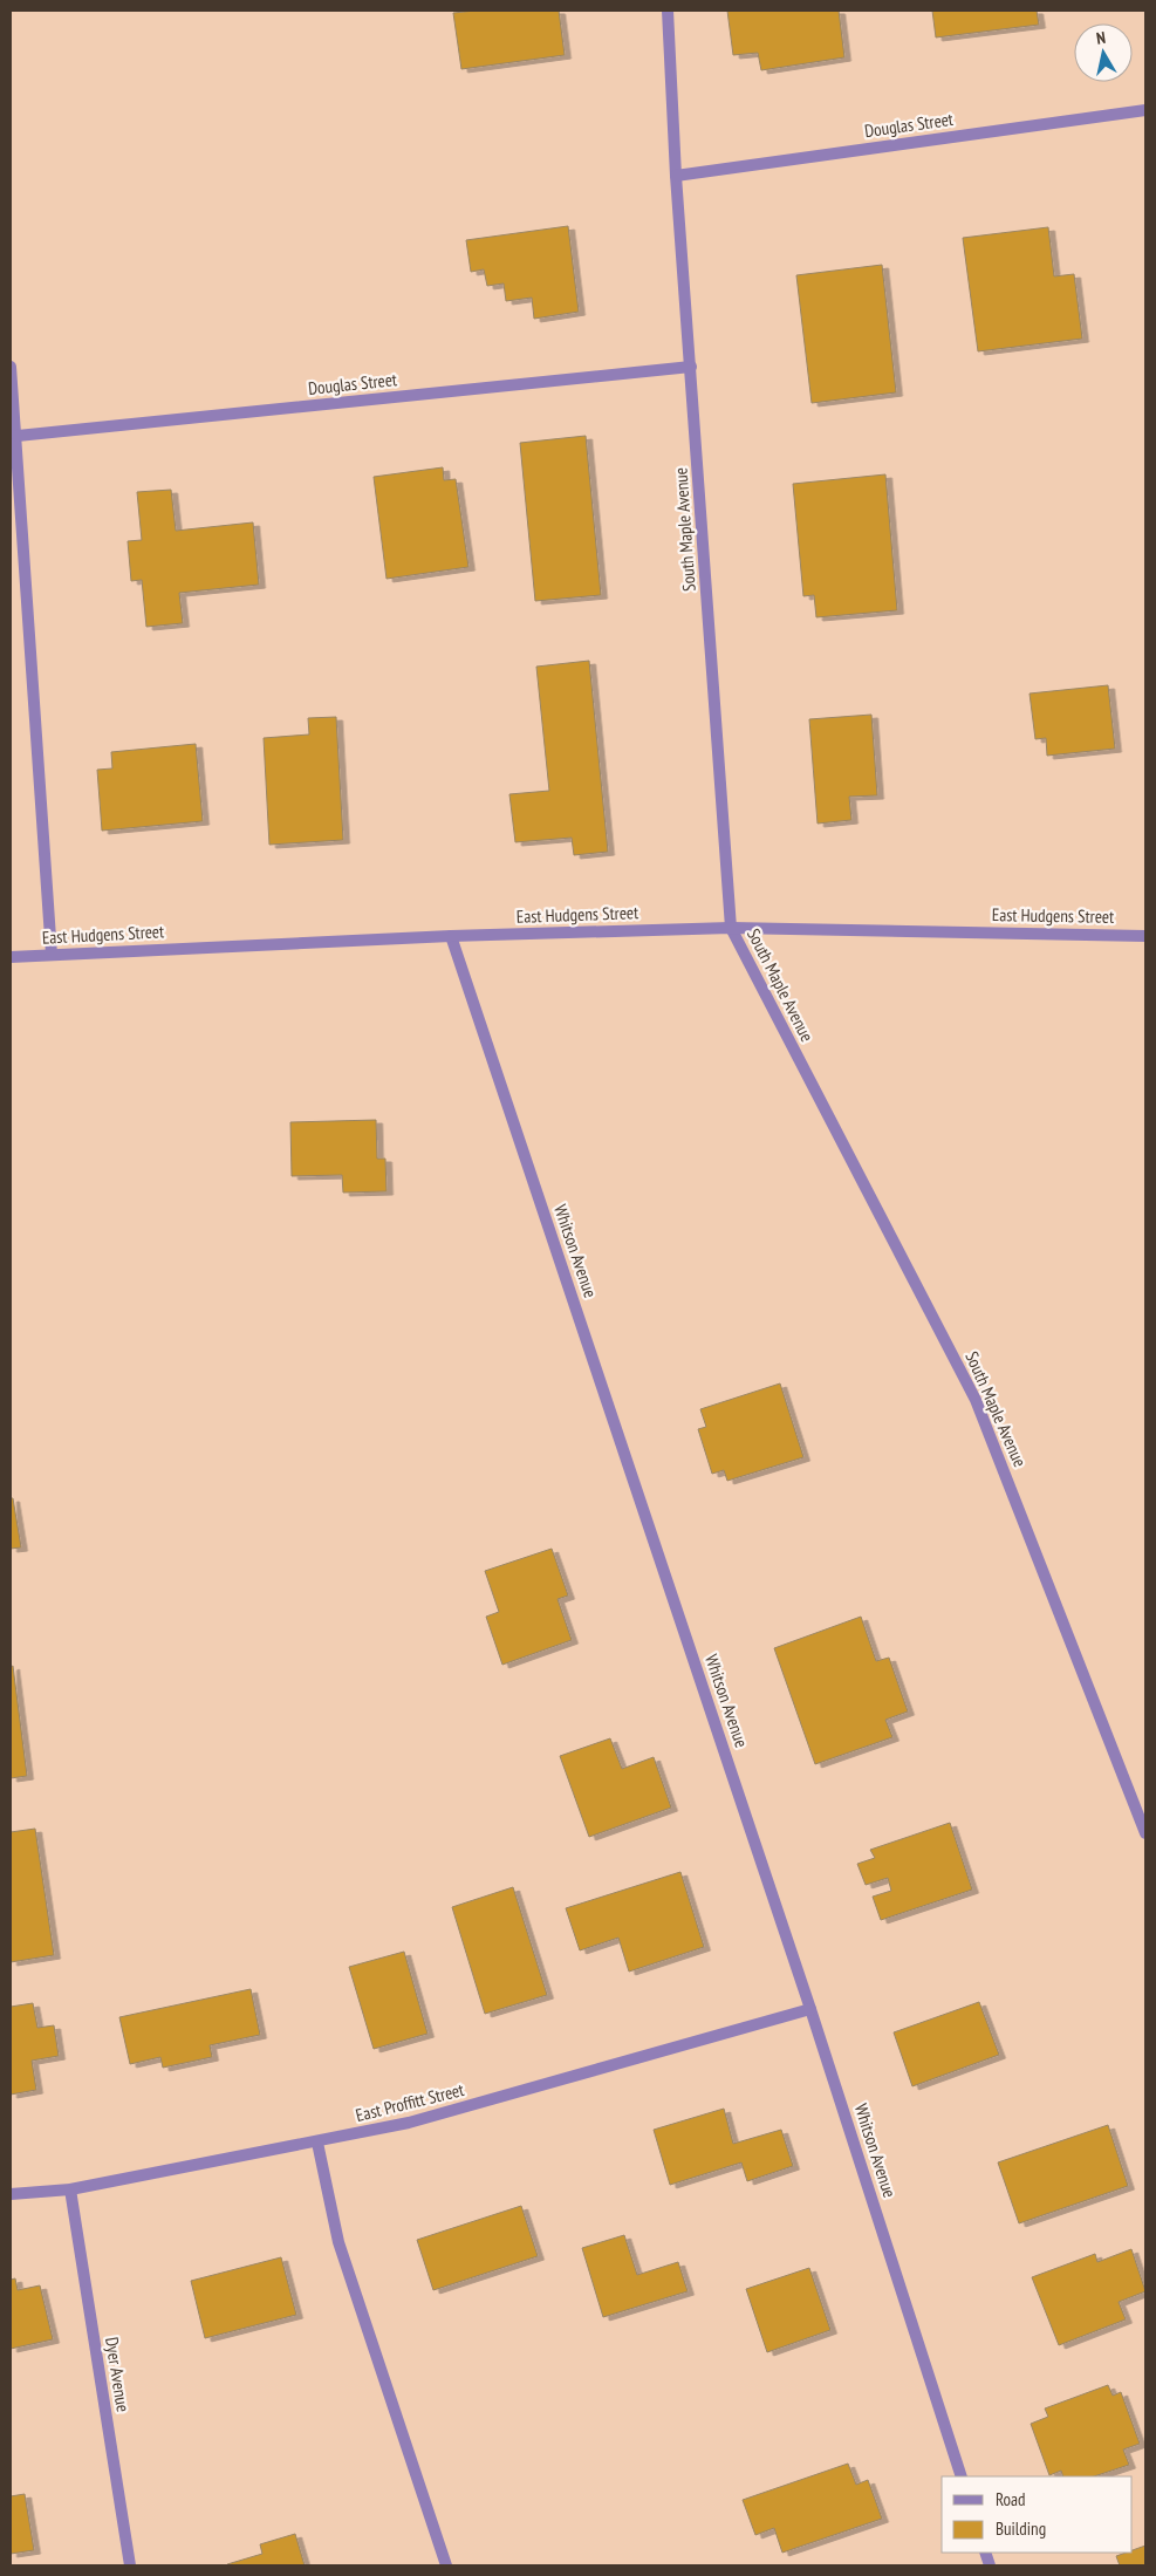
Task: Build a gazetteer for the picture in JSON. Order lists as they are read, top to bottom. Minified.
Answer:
{"streets":{"street":["Douglas Street","South Maple Avenue","East Hudgens Street","Whitson Avenue","East Proffitt Street","Dyer Avenue"]},"crossings":[["Douglas Street","South Maple Avenue"],["South Maple Avenue","East Hudgens Street"],["East Hudgens Street","Whitson Avenue"],["Whitson Avenue","East Proffitt Street"],["East Proffitt Street","Dyer Avenue"]],"legend":["Road","Building"],"north":"top"}
